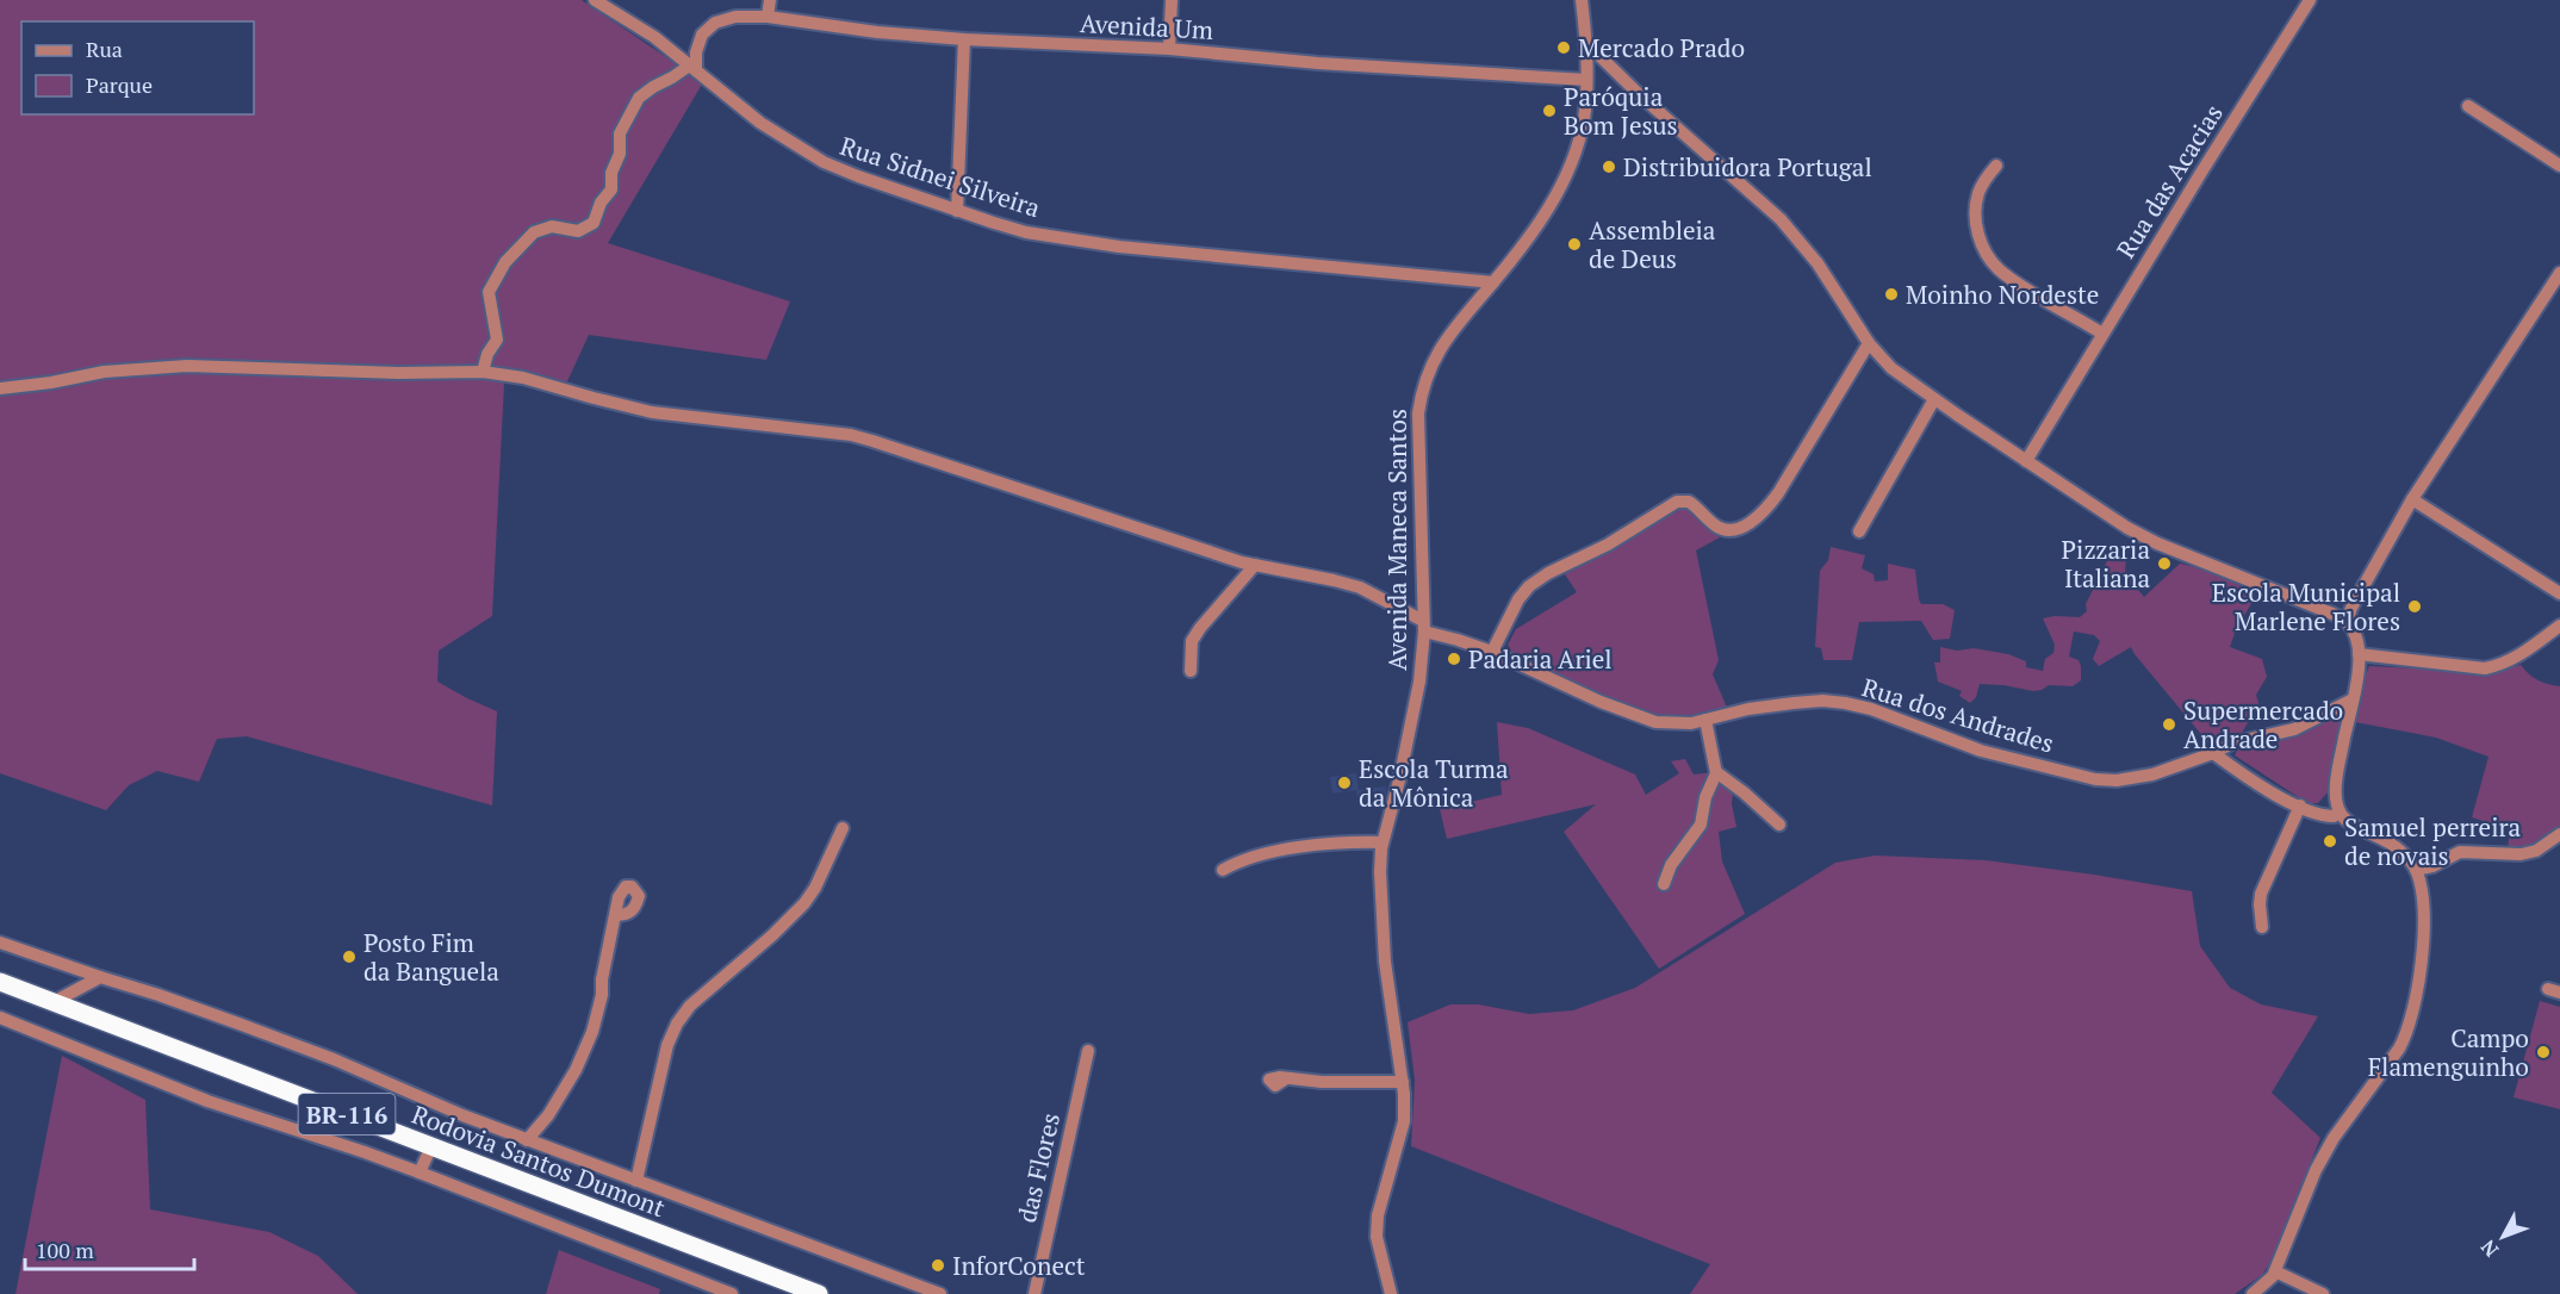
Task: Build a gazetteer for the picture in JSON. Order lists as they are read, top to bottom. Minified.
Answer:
{"streets":{"highway":["BR-116","Rodovia Santos Dumont"],"street":["Avenida Um","Rua Sidnei Silveira","Rua das Acacias","Avenida Maneca Santos","Rua dos Andrades","das Flores"]},"crossings":[["Avenida Um","Rua Sidnei Silveira"],["Avenida Um","Avenida Maneca Santos"],["Rua Sidnei Silveira","Avenida Maneca Santos"],["Avenida Maneca Santos","Rua dos Andrades"]],"places":["Mercado Prado","Paróquia Bom Jesus","Distribuidora Portugal","Assembleia de Deus","Moinho Nordeste","Pizzaria Italiana","Escola Municipal Marlene Flores","Padaria Ariel","Supermercado Andrade","Escola Turma da Mônica","Samuel perreira de novais","Posto Fim da Banguela","Campo Flamenguinho","InforConect"],"legend":["Rua","Parque"],"scale_bar":"100 m","north":"bottom left"}
